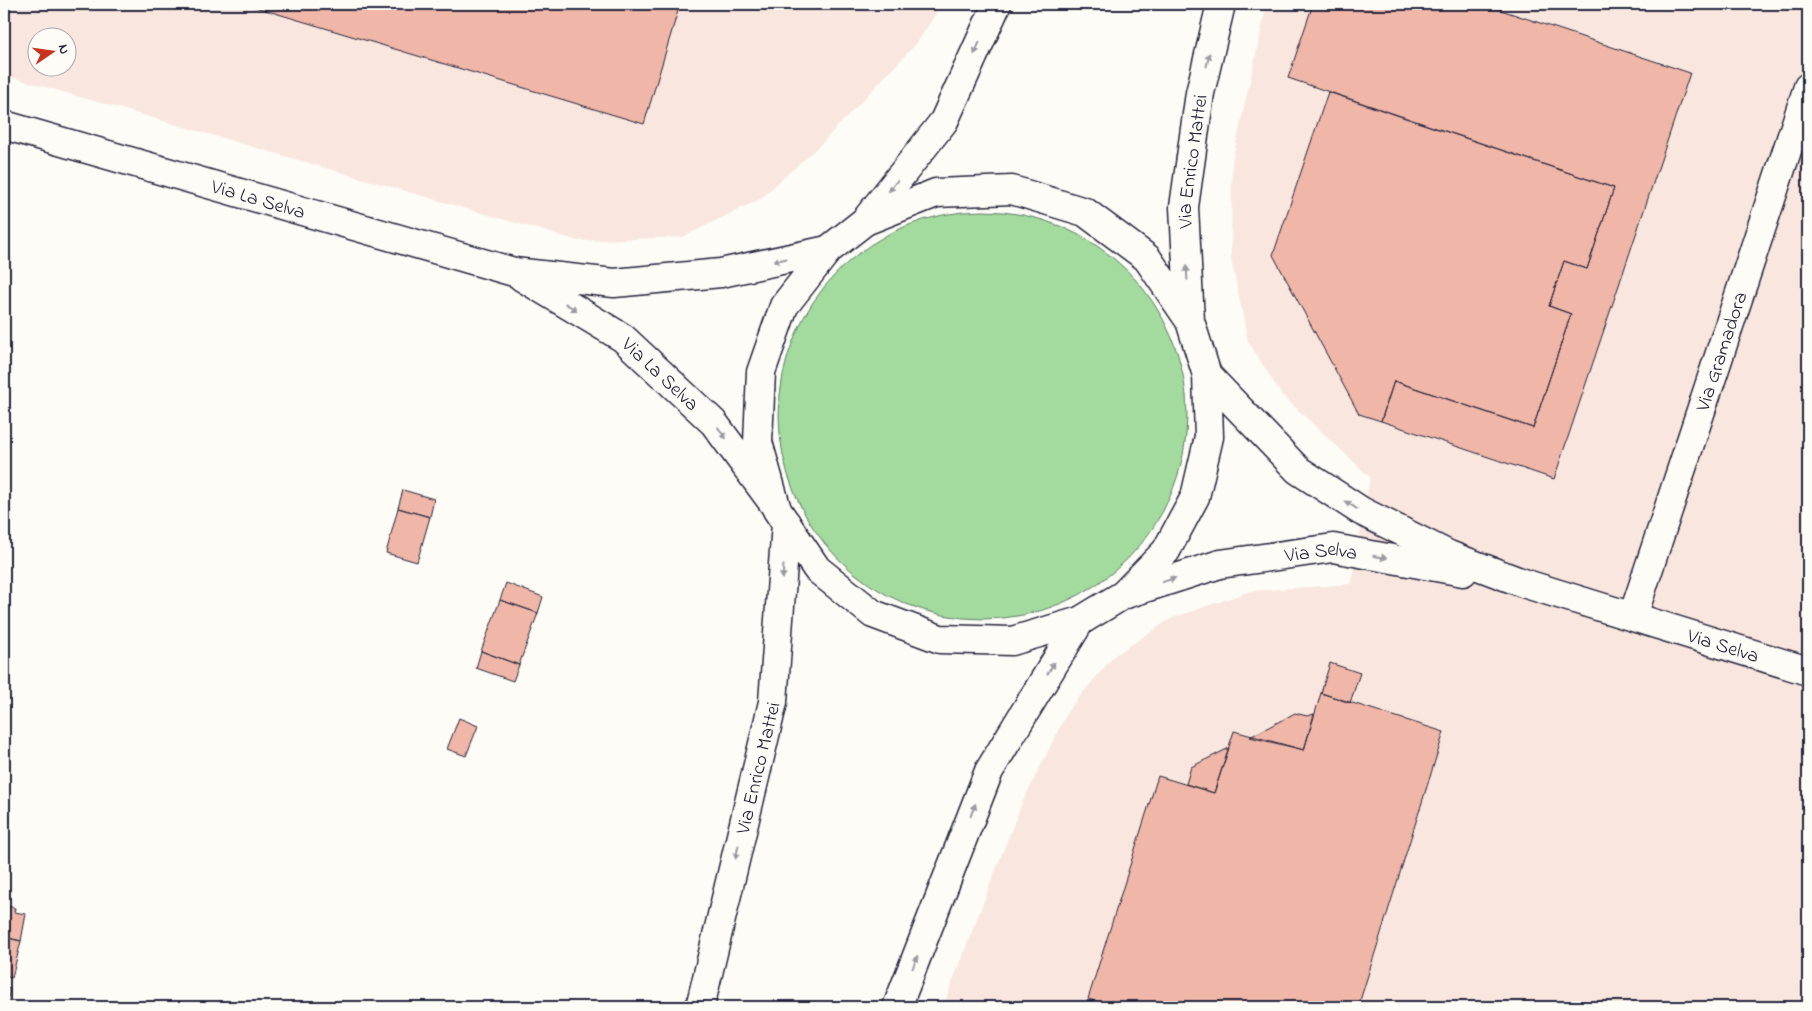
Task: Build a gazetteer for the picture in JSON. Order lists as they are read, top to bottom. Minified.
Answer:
{"streets":{"main road":["Via Enrico Mattei","Via La Selva","Via Gramadora","Via Selva"]},"crossings":[["Via Enrico Mattei","Via La Selva"],["Via Gramadora","Via Selva"]],"north":"right"}
